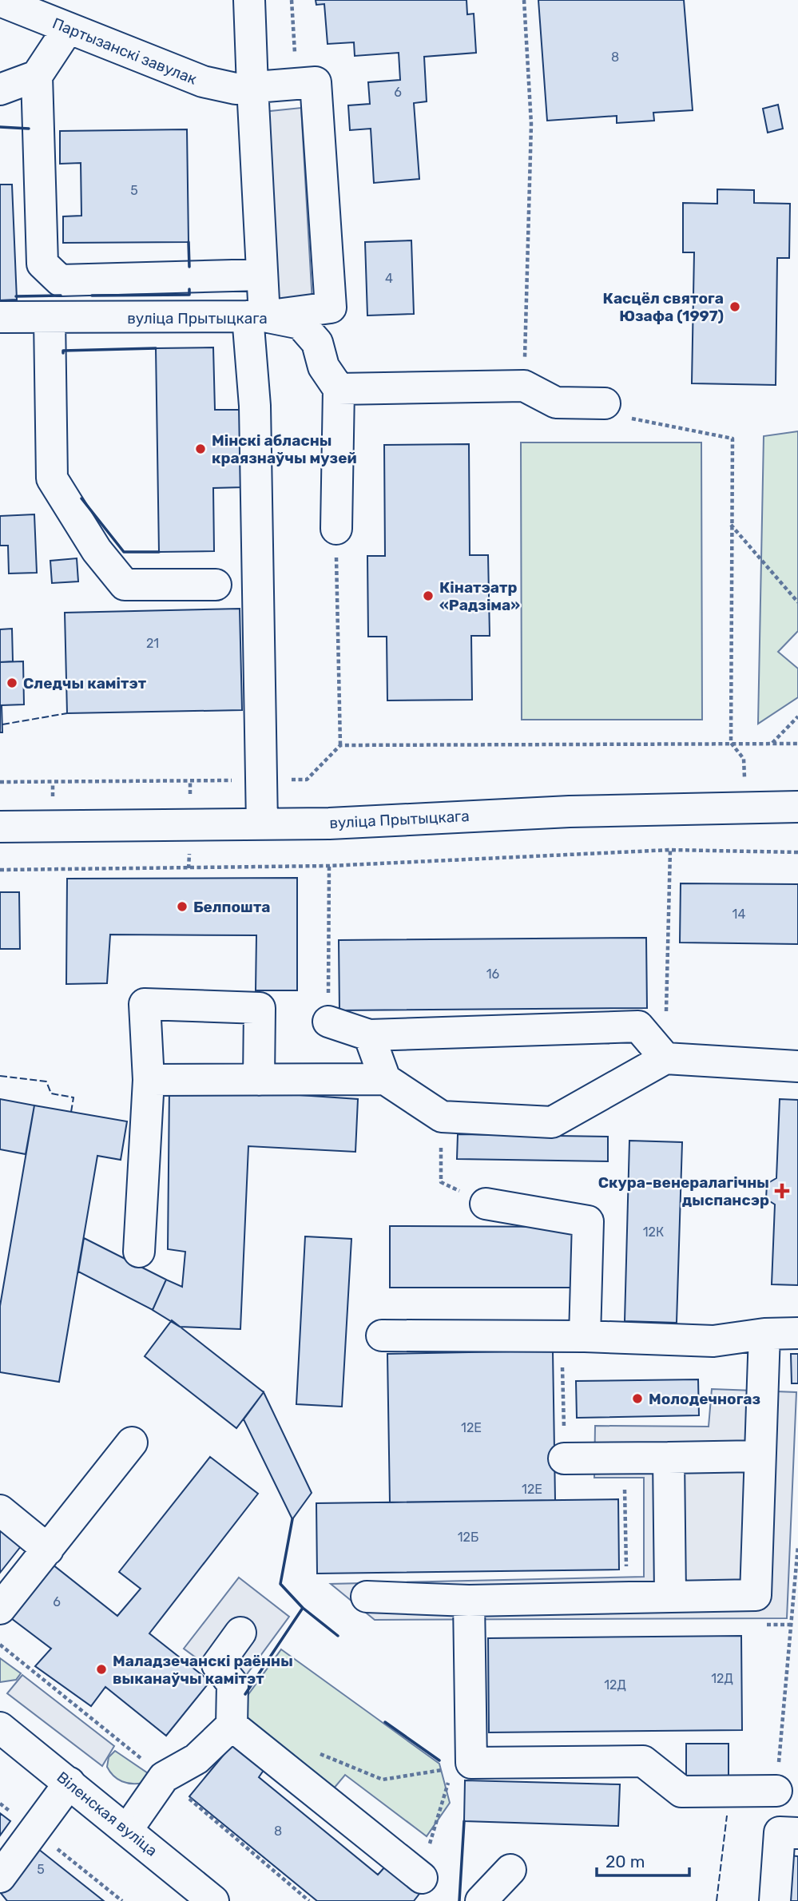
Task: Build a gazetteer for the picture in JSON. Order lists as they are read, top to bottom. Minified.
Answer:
{"streets":{"street":["Партызанскі завулак","вуліца Прытыцкага","Віленская вуліца"]},"crossings":[["Партызанскі завулак","вуліца Прытыцкага"]],"places":{"other":["Касцёл святога Юзафа (1997)","Мінскі абласны краязнаўчы музей","Кінатэатр «Радзіма»","Следчы камітэт","Белпошта","Молодечногаз","Маладзечанскі раённы выканаўчы камітэт"],"health":["Скура-венералагічны дыспансэр"]},"house_numbers":["8","6","5","4","21","14","16","12К","12Е","12Е","12Б","6","12Д","12Д","8","5"],"scale_bar":"20 m"}
